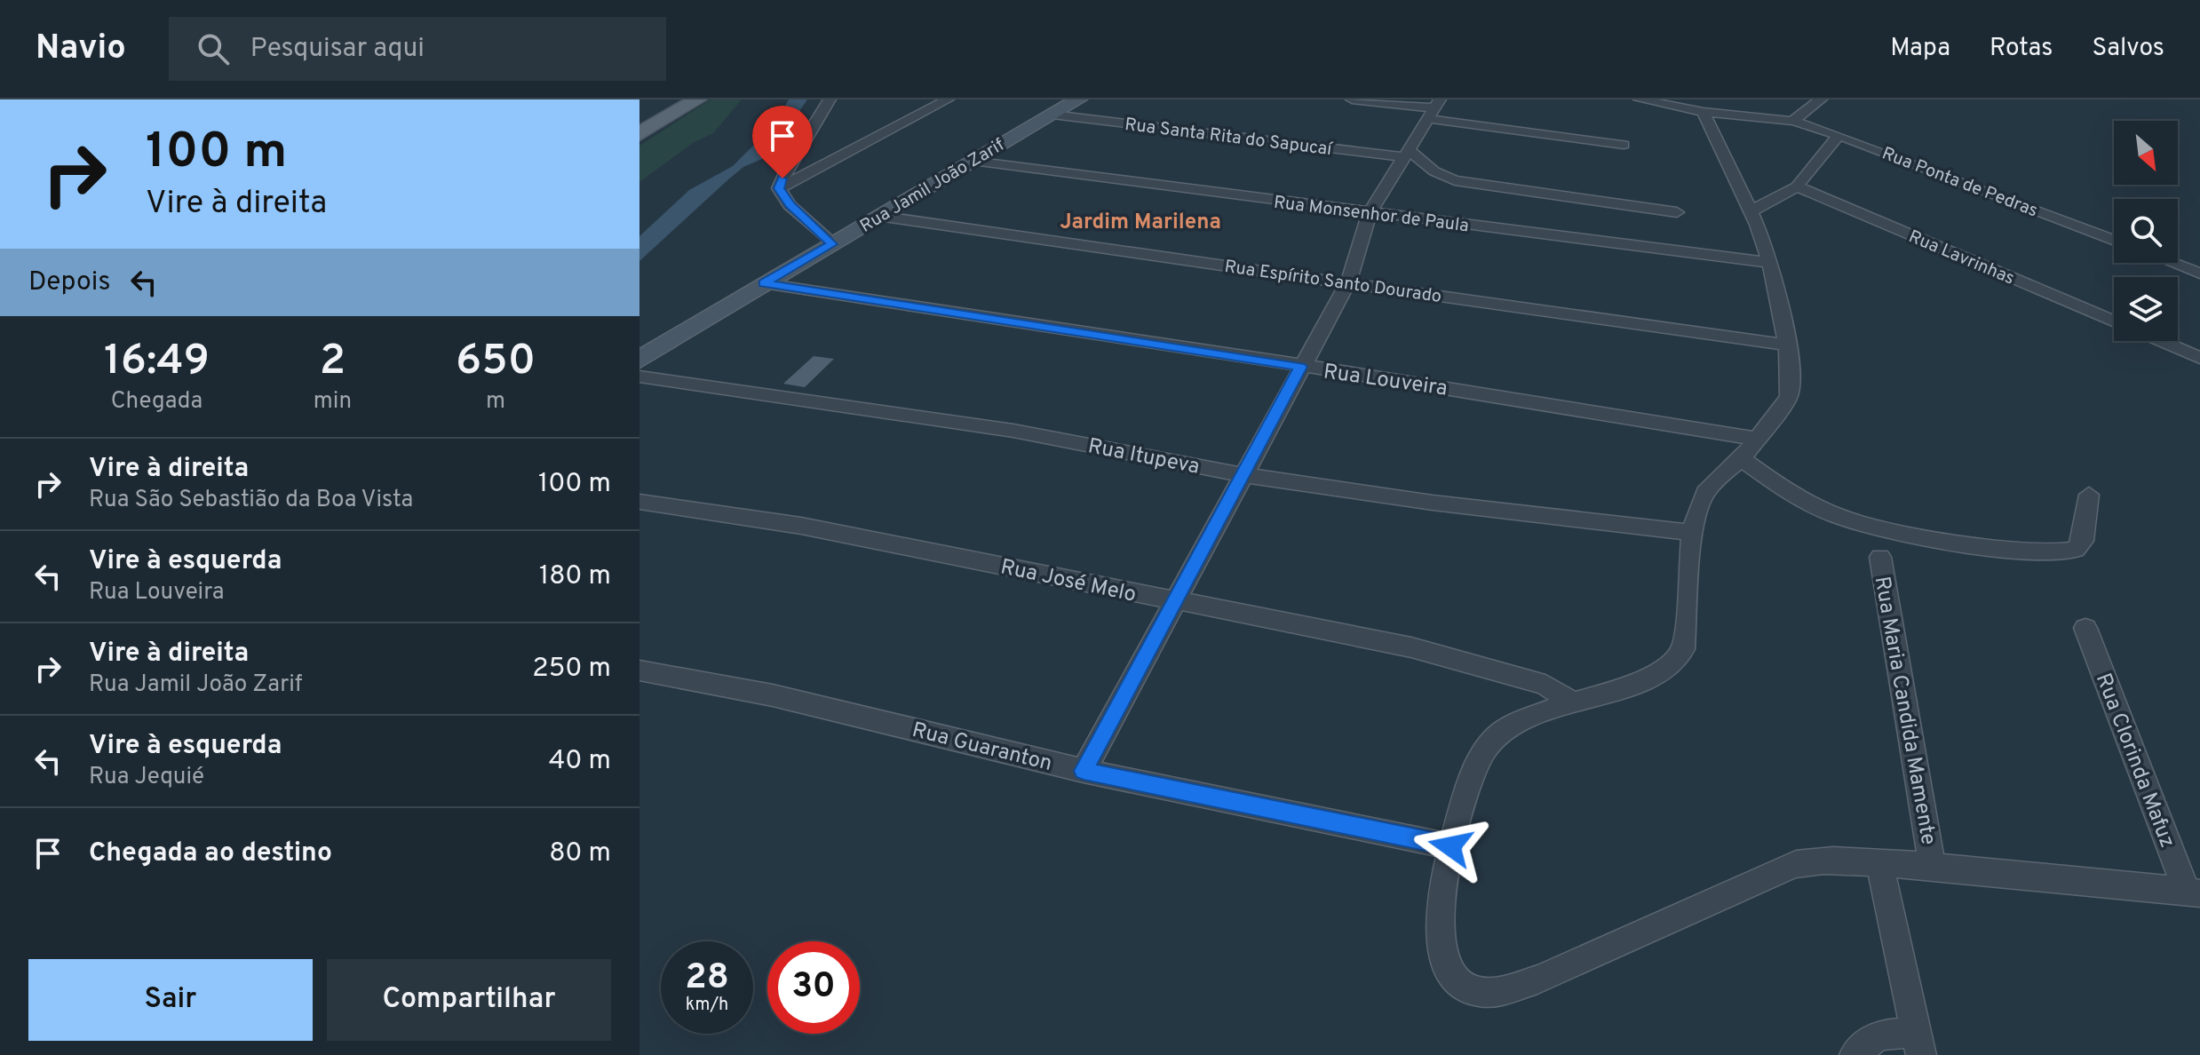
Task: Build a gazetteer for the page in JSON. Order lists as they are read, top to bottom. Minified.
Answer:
{"streets":{"main road":["Rua Jamil João Zarif"],"street":["Rua Santa Rita do Sapucaí","Rua Ponta de Pedras","Rua Monsenhor de Paula","Rua Lavrinhas","Rua Espírito Santo Dourado","Rua Louveira","Rua Itupeva","Rua José Melo","Rua Maria Candida Mamente","Rua Guaranton","Rua Clorinda Mafuz"]},"crossings":[["Rua Santa Rita do Sapucaí","Rua Jamil João Zarif"],["Rua Jamil João Zarif","Rua Monsenhor de Paula"],["Rua Jamil João Zarif","Rua Espírito Santo Dourado"],["Rua Jamil João Zarif","Rua Louveira"]],"districts":["Jardim Marilena"],"north":"bottom right","page":{"header":"Navio","search":"Pesquisar aqui","nav":["Mapa","Rotas","Salvos"],"turn":["100 m","Vire à direita"],"then":"Depois","eta":["16:49","Chegada","2","min","650","m"],"list":[{"name":"Vire à direita","note":"Rua São Sebastião da Boa Vista","value":"100 m"},{"name":"Vire à esquerda","note":"Rua Louveira","value":"180 m"},{"name":"Vire à direita","note":"Rua Jamil João Zarif","value":"250 m"},{"name":"Vire à esquerda","note":"Rua Jequié","value":"40 m"},{"name":"Chegada ao destino","value":"80 m"}],"speed":"28 km/h","limit":"30","buttons":["Sair","Compartilhar"]}}
